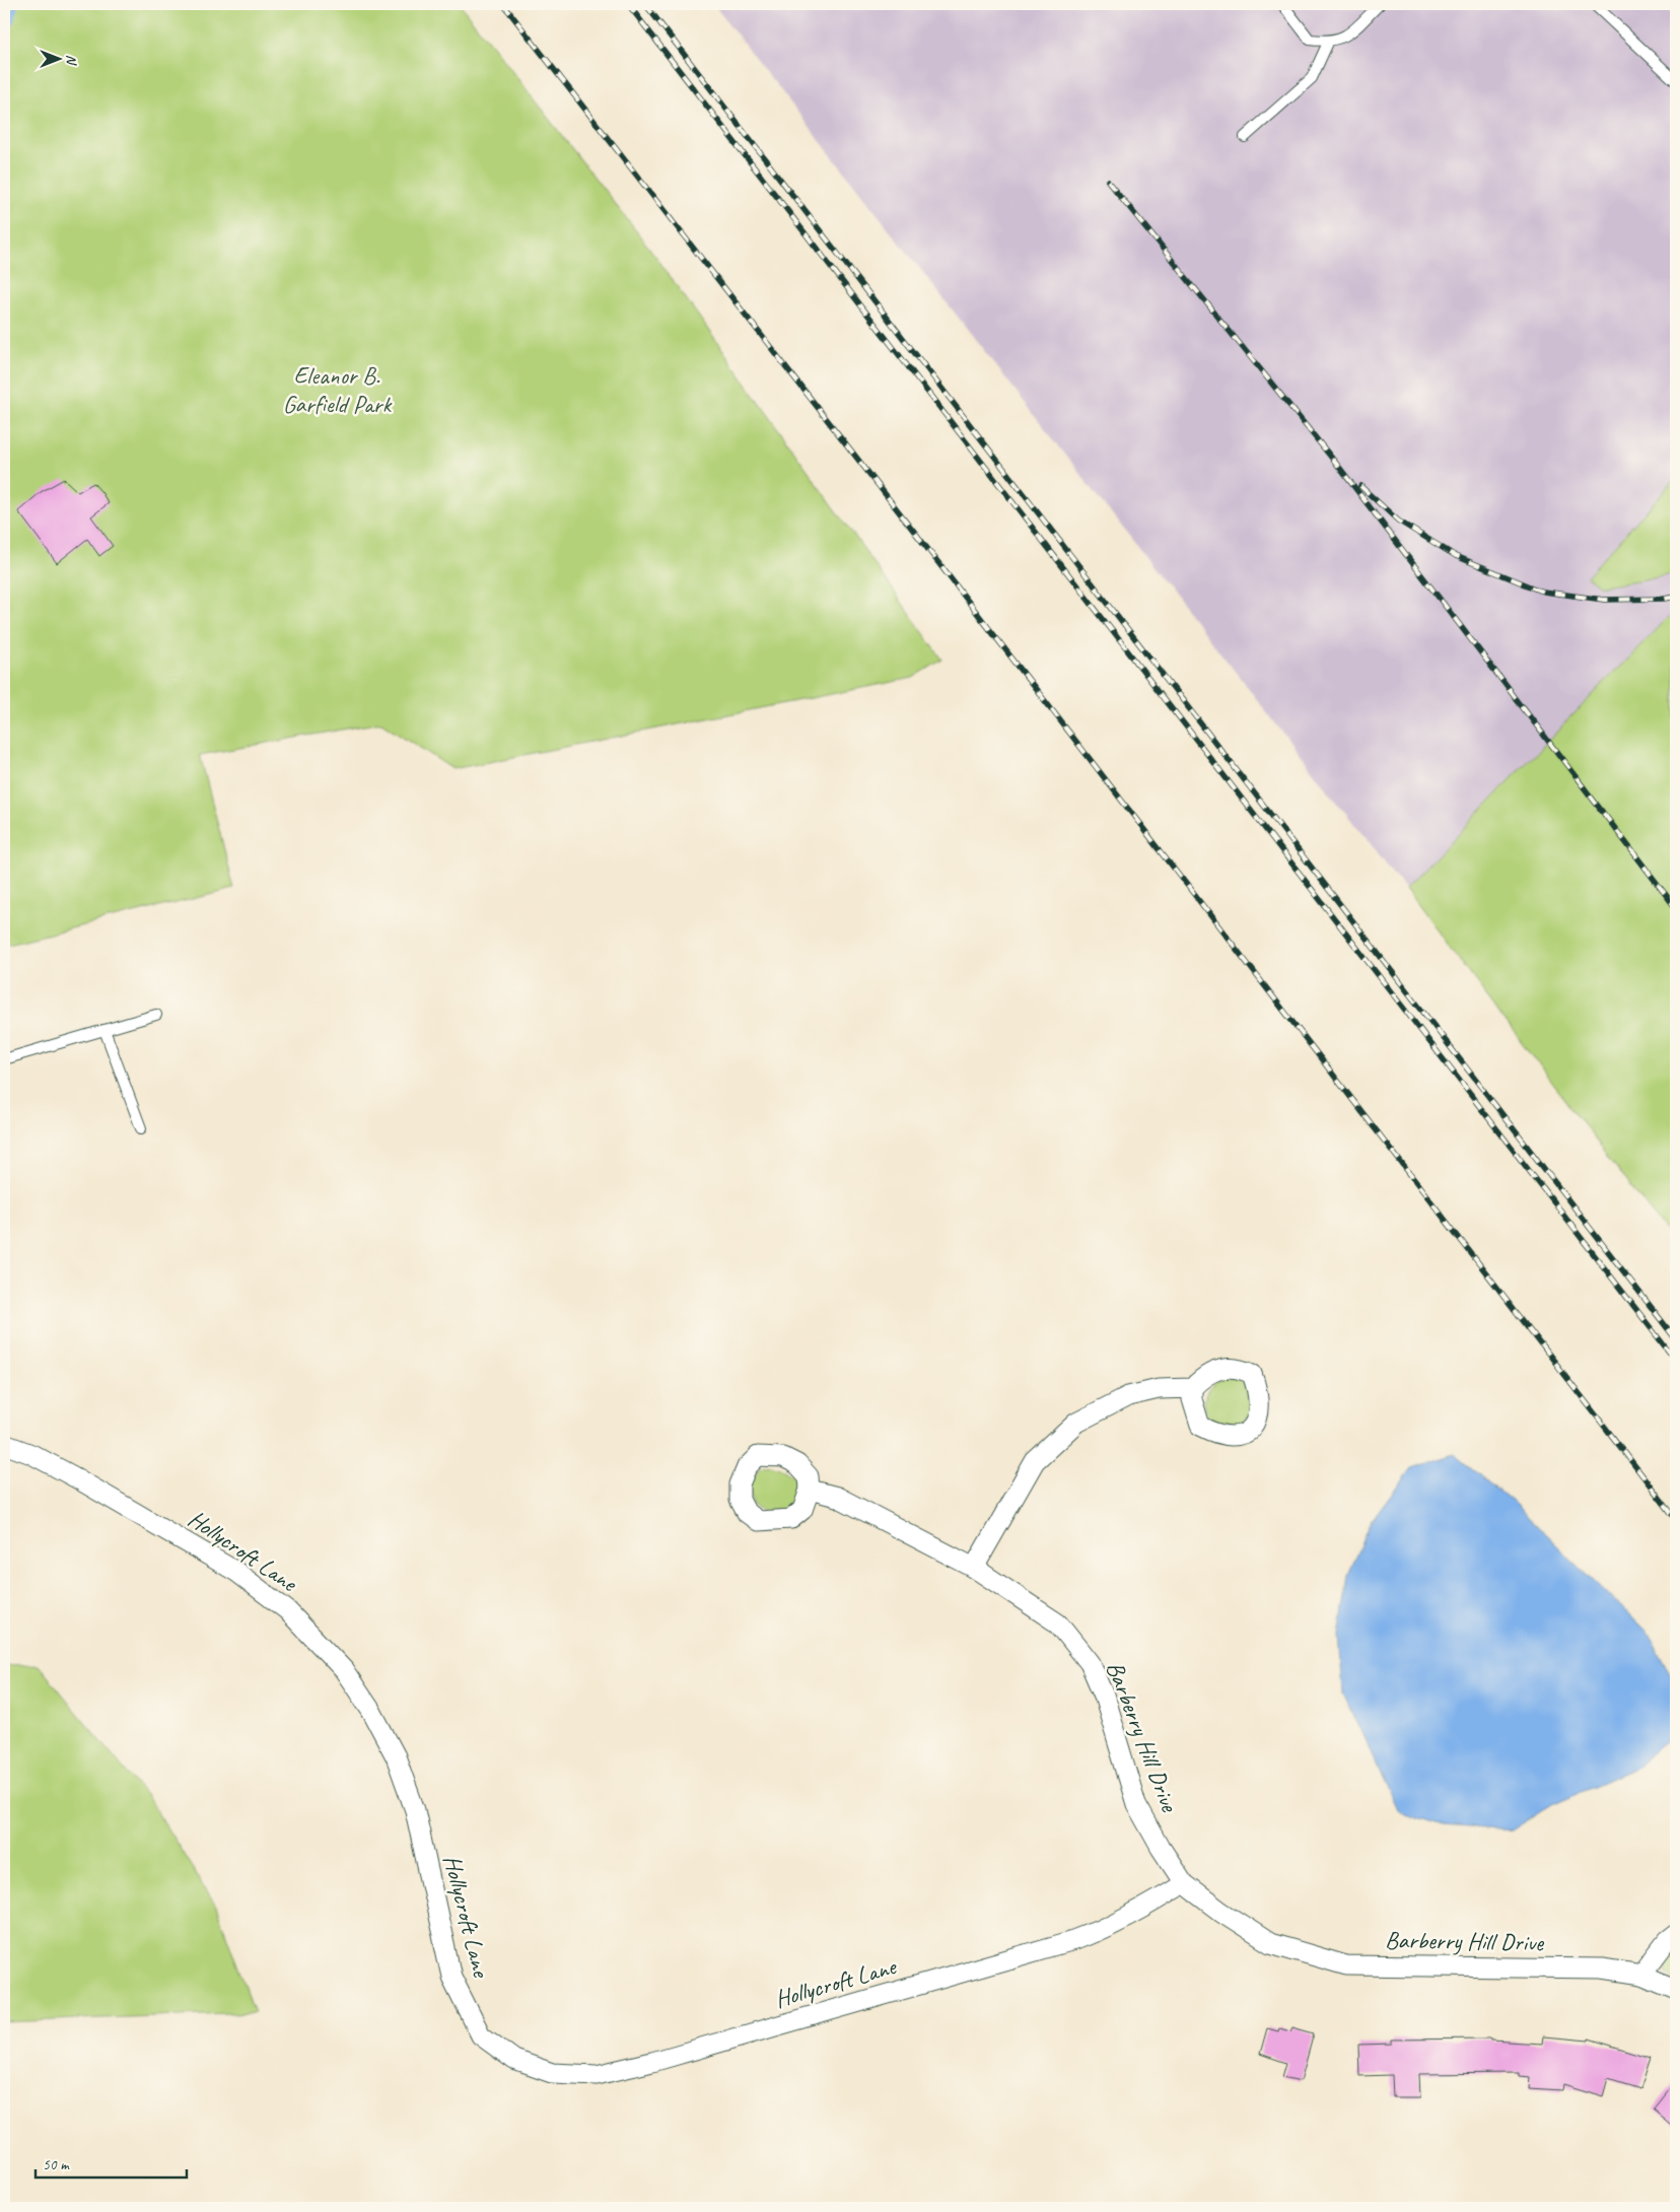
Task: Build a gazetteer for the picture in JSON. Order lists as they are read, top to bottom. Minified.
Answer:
{"streets":{"street":["Hollycroft Lane","Barberry Hill Drive"]},"crossings":[["Hollycroft Lane","Barberry Hill Drive"]],"parks":["Eleanor B. Garfield Park"],"scale_bar":"50 m","north":"right"}
